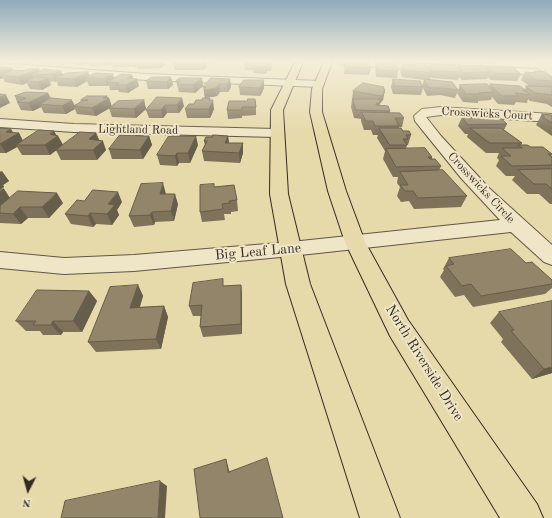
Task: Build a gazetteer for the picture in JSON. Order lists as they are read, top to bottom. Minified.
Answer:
{"streets":{"main road":["North Riverside Drive"],"street":["Crosswicks Court","Lightland Road","Crosswicks Circle","Big Leaf Lane"]},"crossings":[["Crosswicks Court","Crosswicks Circle"],["Crosswicks Circle","Big Leaf Lane"],["Big Leaf Lane","North Riverside Drive"]],"north":"bottom"}
